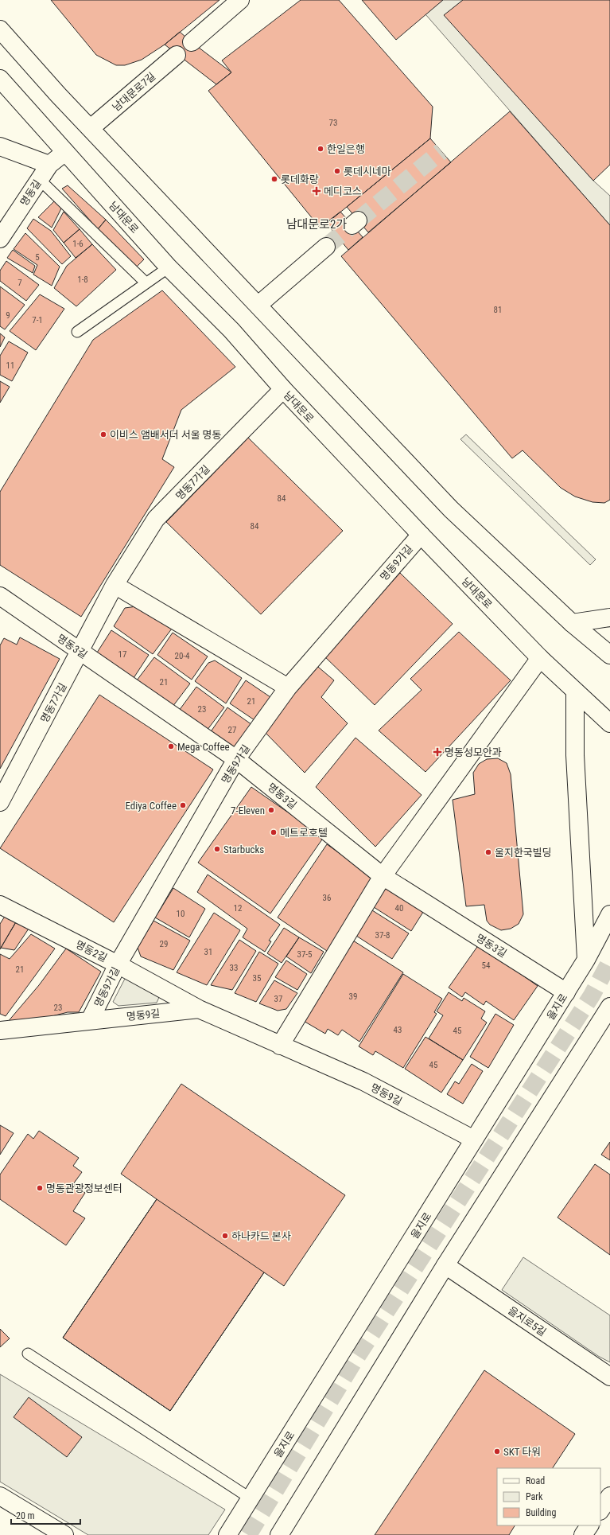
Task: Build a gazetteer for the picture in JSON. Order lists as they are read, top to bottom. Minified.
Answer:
{"streets":{"street":["남대문로7길","명동길","남대문로","명동7가길","명동9가길","명동3길","명동2길","을지로","명동9길","을지로5길"]},"crossings":[["명동길","남대문로"],["남대문로","명동7가길"],["남대문로","명동9가길"],["명동7가길","명동3길"],["명동9가길","명동3길"],["명동9가길","명동2길"],["명동9가길","명동9길"],["명동3길","을지로"],["명동2길","명동9길"],["을지로","명동9길"]],"districts":["남대문로2가"],"places":{"other":["한일은행","롯데시네마","롯데화랑","이비스 앰배서더 서울 명동","Mega Coffee","Ediya Coffee","7-Eleven","메트로호텔","Starbucks","울지한국빌딩","명동관광정보센터","하나카드 본사","SKT 타워"],"health":["메디코스","명동성모안과"]},"house_numbers":["73","1-6","5","1-8","7","81","9","7-1","11","84","84","17","20-4","21","21","23","27","36","12","40","10","37-8","29","31","37-5","54","33","21","35","39","37","23","43","45","45"],"legend":["Road","Park","Building"],"scale_bar":"20 m"}
